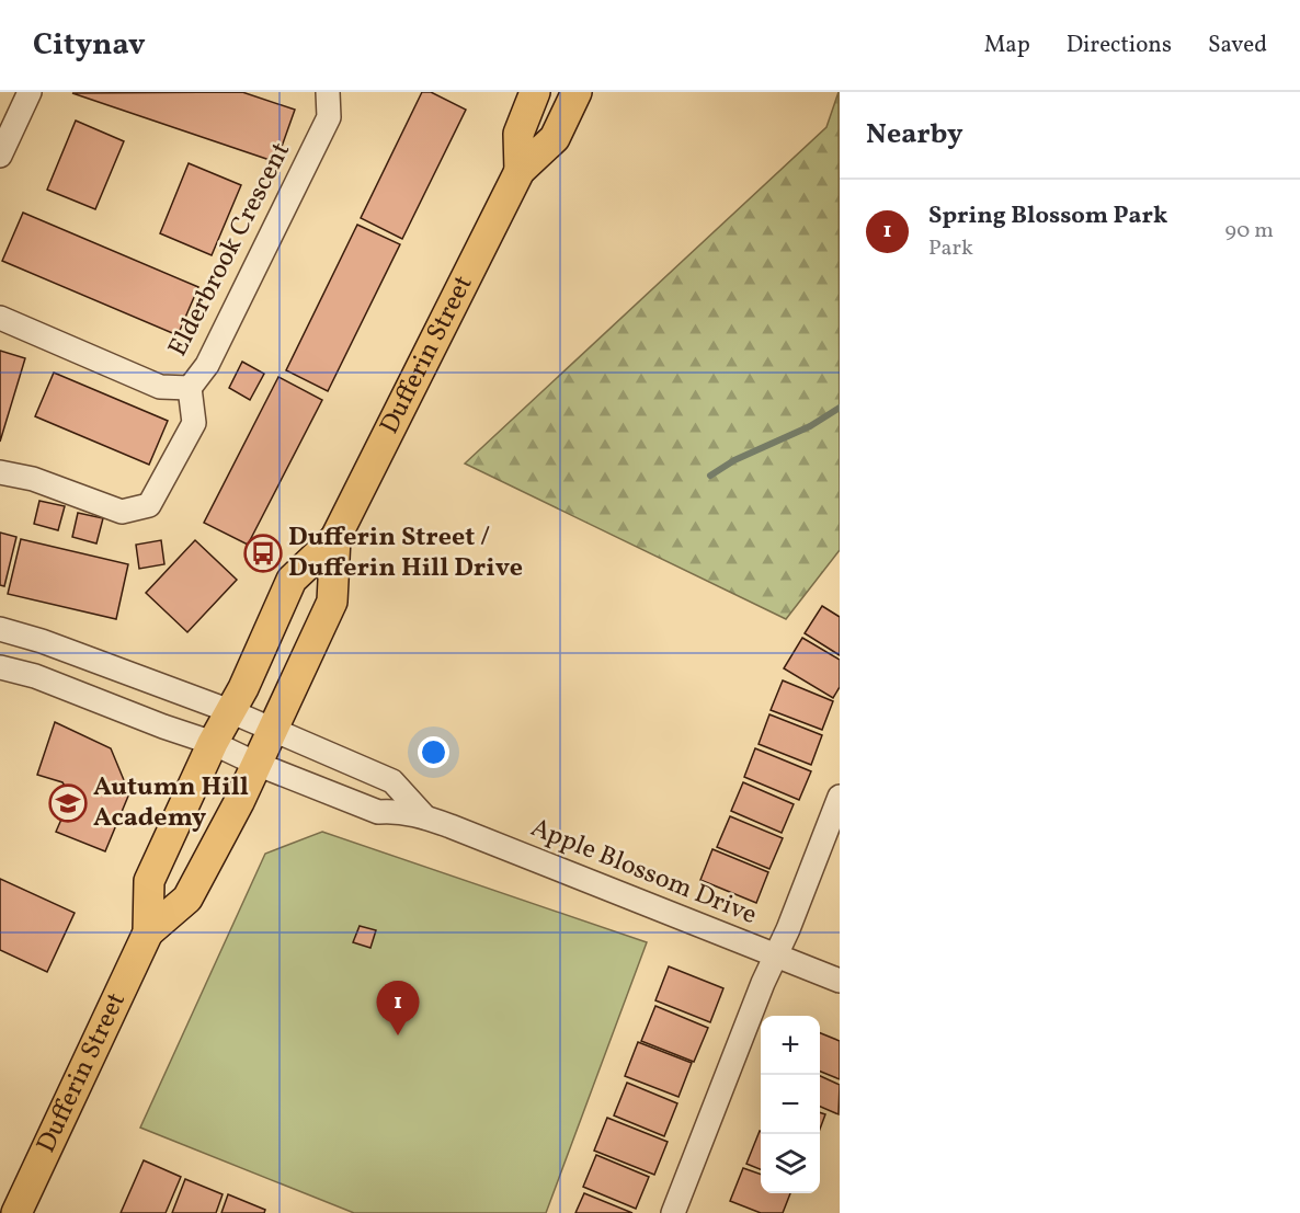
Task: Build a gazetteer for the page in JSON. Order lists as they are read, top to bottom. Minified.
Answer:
{"streets":{"main road":["Dufferin Street"],"street":["Elderbrook Crescent","Apple Blossom Drive"]},"crossings":[["Dufferin Street","Apple Blossom Drive"]],"places":{"bus stop":["Dufferin Street / Dufferin Hill Drive"],"school or university":["Autumn Hill Academy"]},"page":{"header":"Citynav","nav":["Map","Directions","Saved"],"heading":"Nearby","list":[{"mark":"1","name":"Spring Blossom Park","note":"Park","value":"90 m"}],"pins":"1","map_buttons":["+","−"]}}
